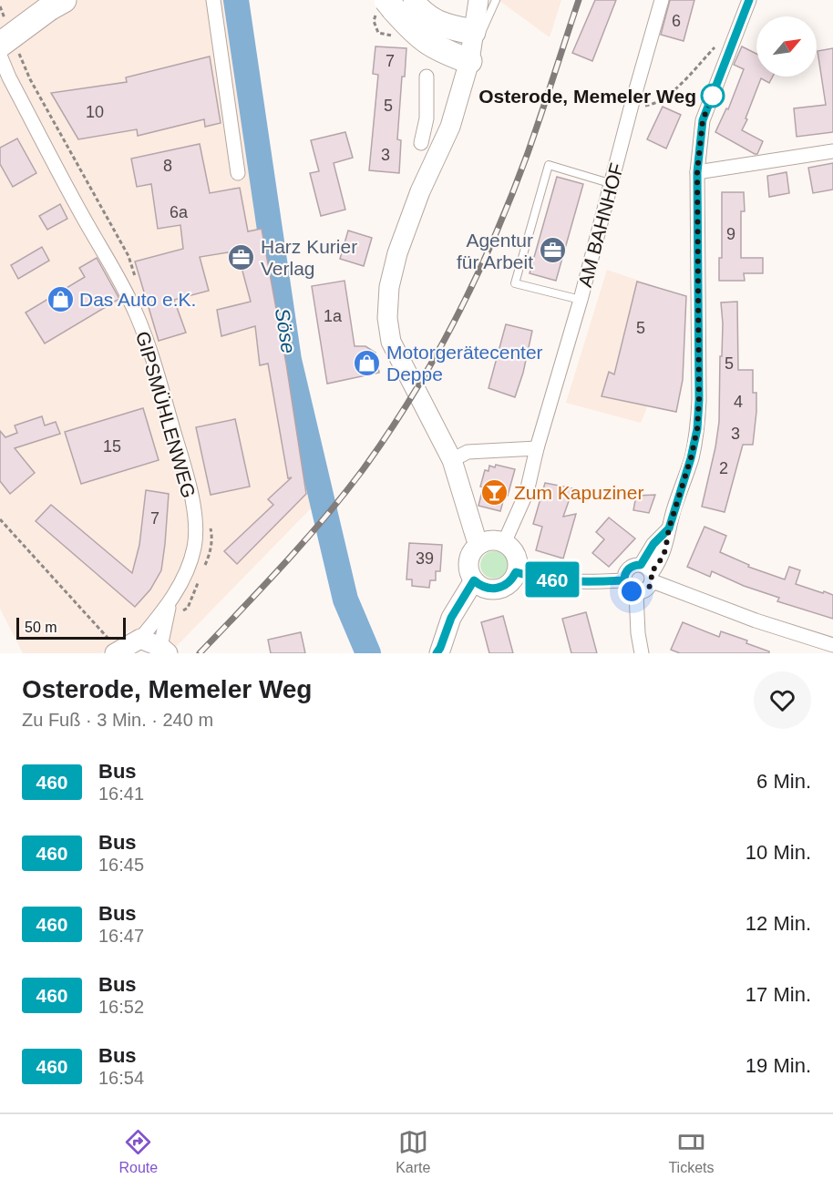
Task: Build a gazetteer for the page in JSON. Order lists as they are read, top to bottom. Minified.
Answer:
{"streets":{"main road":["GIPSMÜHLENWEG"],"street":["AM BAHNHOF"]},"water":["Söse"],"places":{"other":["Osterode, Memeler Weg"],"office":["Agentur für Arbeit","Harz Kurier Verlag"],"shop":["Das Auto e.K.","Motorgerätecenter Deppe"],"bar":["Zum Kapuziner"]},"lines":["bus line 460"],"house_numbers":["6","7","5","10","3","8","6a","9","1a","5","5","4","3","15","2","7","39"],"scale_bar":"50 m","north":"top right","page":{"on_map":"460","scale":"50 m","heading":["Osterode, Memeler Weg","Zu Fuß · 3 Min. · 240 m"],"list":[{"mark":"460","name":"Bus","note":"16:41","value":"6 Min."},{"mark":"460","name":"Bus","note":"16:45","value":"10 Min."},{"mark":"460","name":"Bus","note":"16:47","value":"12 Min."},{"mark":"460","name":"Bus","note":"16:52","value":"17 Min."},{"mark":"460","name":"Bus","note":"16:54","value":"19 Min."}],"tabs":["Route","Karte","Tickets"]}}
